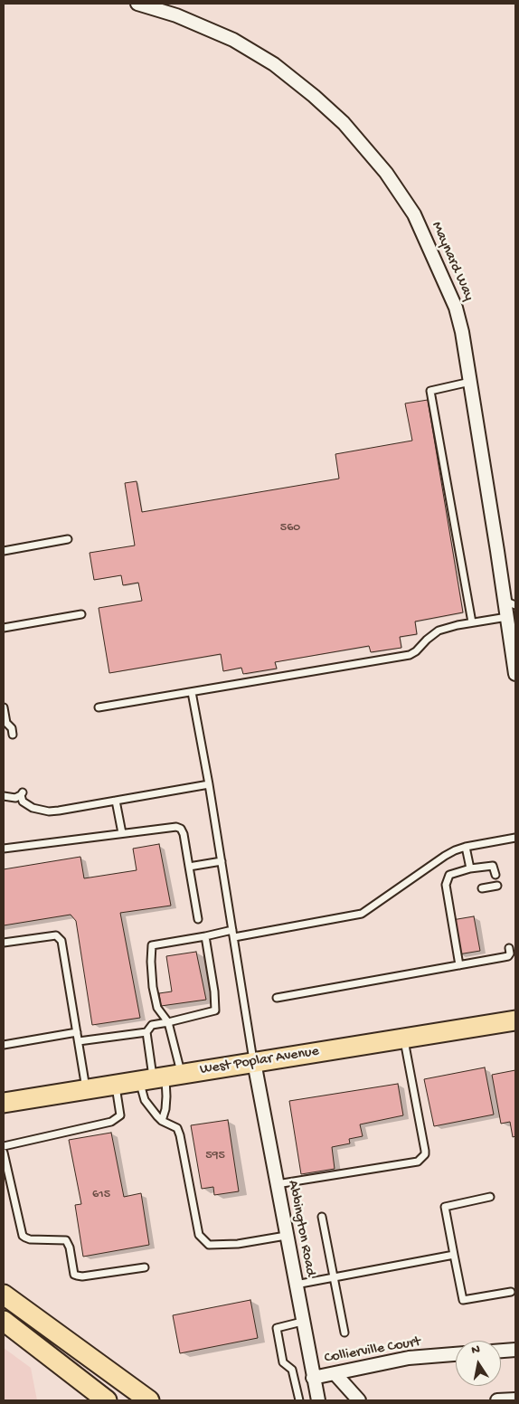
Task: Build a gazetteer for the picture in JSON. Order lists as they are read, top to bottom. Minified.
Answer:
{"streets":{"main road":["West Poplar Avenue"],"street":["Maynard Way","Abbington Road","Collierville Court"]},"crossings":[["West Poplar Avenue","Abbington Road"],["Abbington Road","Collierville Court"]],"house_numbers":["560","595","615"],"north":"top"}
